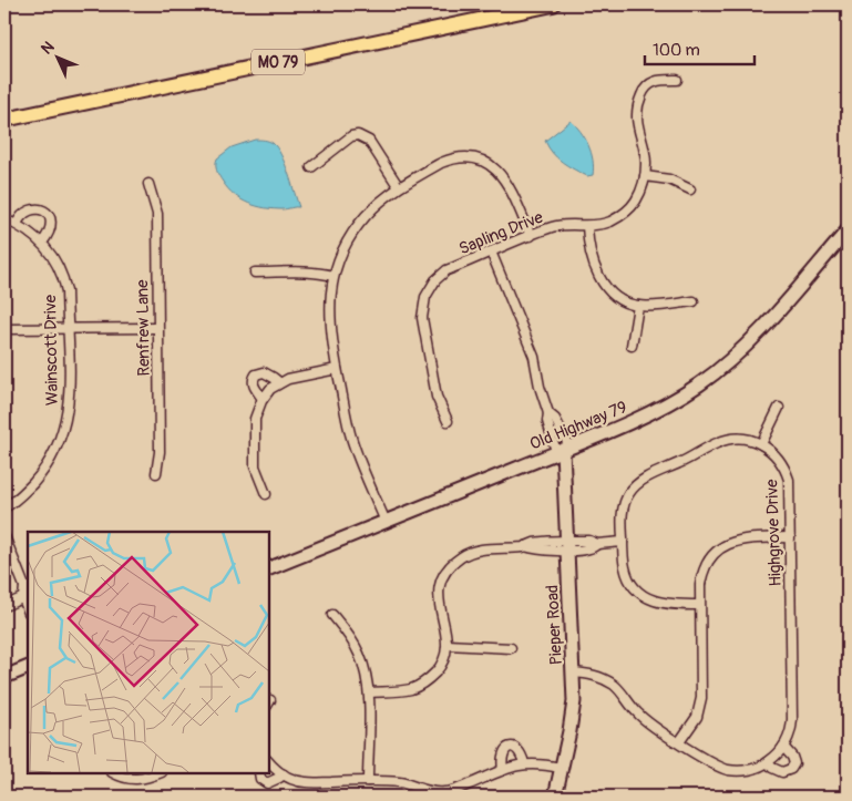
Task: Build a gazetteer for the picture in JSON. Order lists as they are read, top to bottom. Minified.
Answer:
{"streets":{"main road":["MO 79"],"street":["Sapling Drive","Renfrew Lane","Wainscott Drive","Old Highway 79","Highgrove Drive","Pieper Road"]},"crossings":[["Old Highway 79","Pieper Road"],["Highgrove Drive","Pieper Road"]],"scale_bar":"100 m","north":"top left"}
